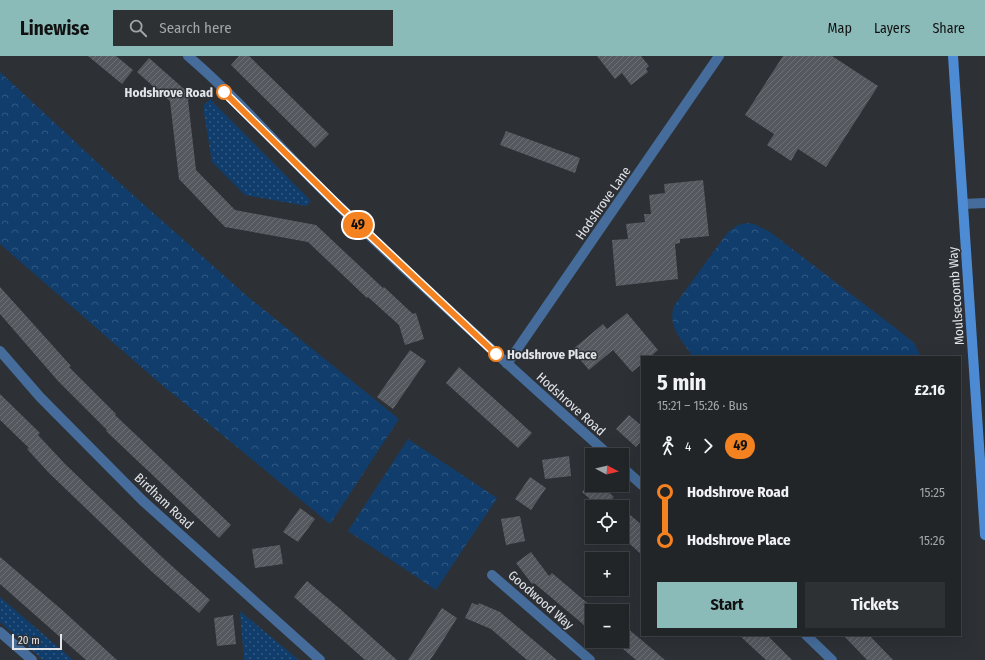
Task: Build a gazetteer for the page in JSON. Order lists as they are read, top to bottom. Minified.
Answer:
{"streets":{"street":["Hodshrove Lane","Moulsecoomb Way","Hodshrove Road","Birdham Road","Goodwood Way"]},"crossings":[["Hodshrove Lane","Hodshrove Road"]],"places":["Hodshrove Road","Hodshrove Place"],"lines":["bus line 49"],"scale_bar":"20 m","north":"right","page":{"header":"Linewise","search":"Search here","nav":["Map","Layers","Share"],"on_map":"49","heading":["5 min","15:21 – 15:26 · Bus","£2.16"],"legs":["4","49"],"map_buttons":["+","−"],"list":[{"name":"Hodshrove Road","value":"15:25"},{"name":"Hodshrove Place","value":"15:26"}],"buttons":["Start","Tickets"],"scale":"20 m"}}
